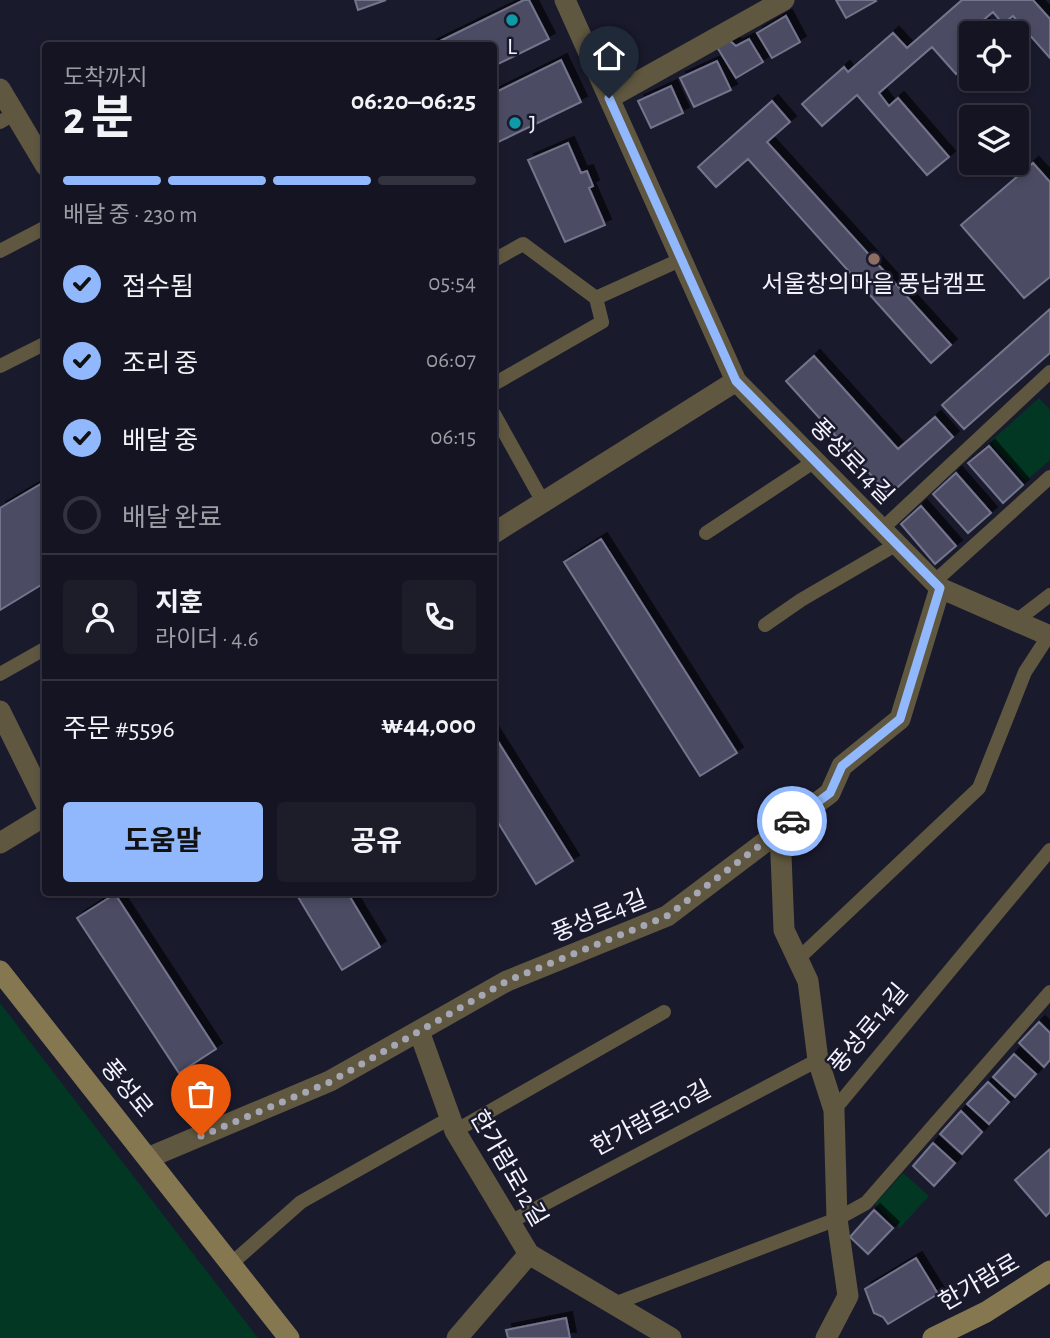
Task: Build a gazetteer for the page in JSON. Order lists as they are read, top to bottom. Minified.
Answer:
{"streets":{"street":["풍성로14길","풍성로4길","풍성로","한가람로12길","한가람로"],"lane":["한가람로10길"]},"crossings":[["풍성로14길","풍성로4길"],["풍성로4길","풍성로"],["풍성로4길","한가람로12길"],["한가람로10길","한가람로12길"]],"places":["L","J","서울창의마을 풍납캠프"],"page":{"heading":["2 분","도착까지","06:20–06:25"],"panel":["지훈","라이더 · 4.6","주문 #5596","₩44,000"],"bar":"배달 중 · 230 m","list":[["접수됨","05:54"],["조리 중","06:07"],["배달 중","06:15"],"배달 완료"],"buttons":["도움말","공유"]}}
